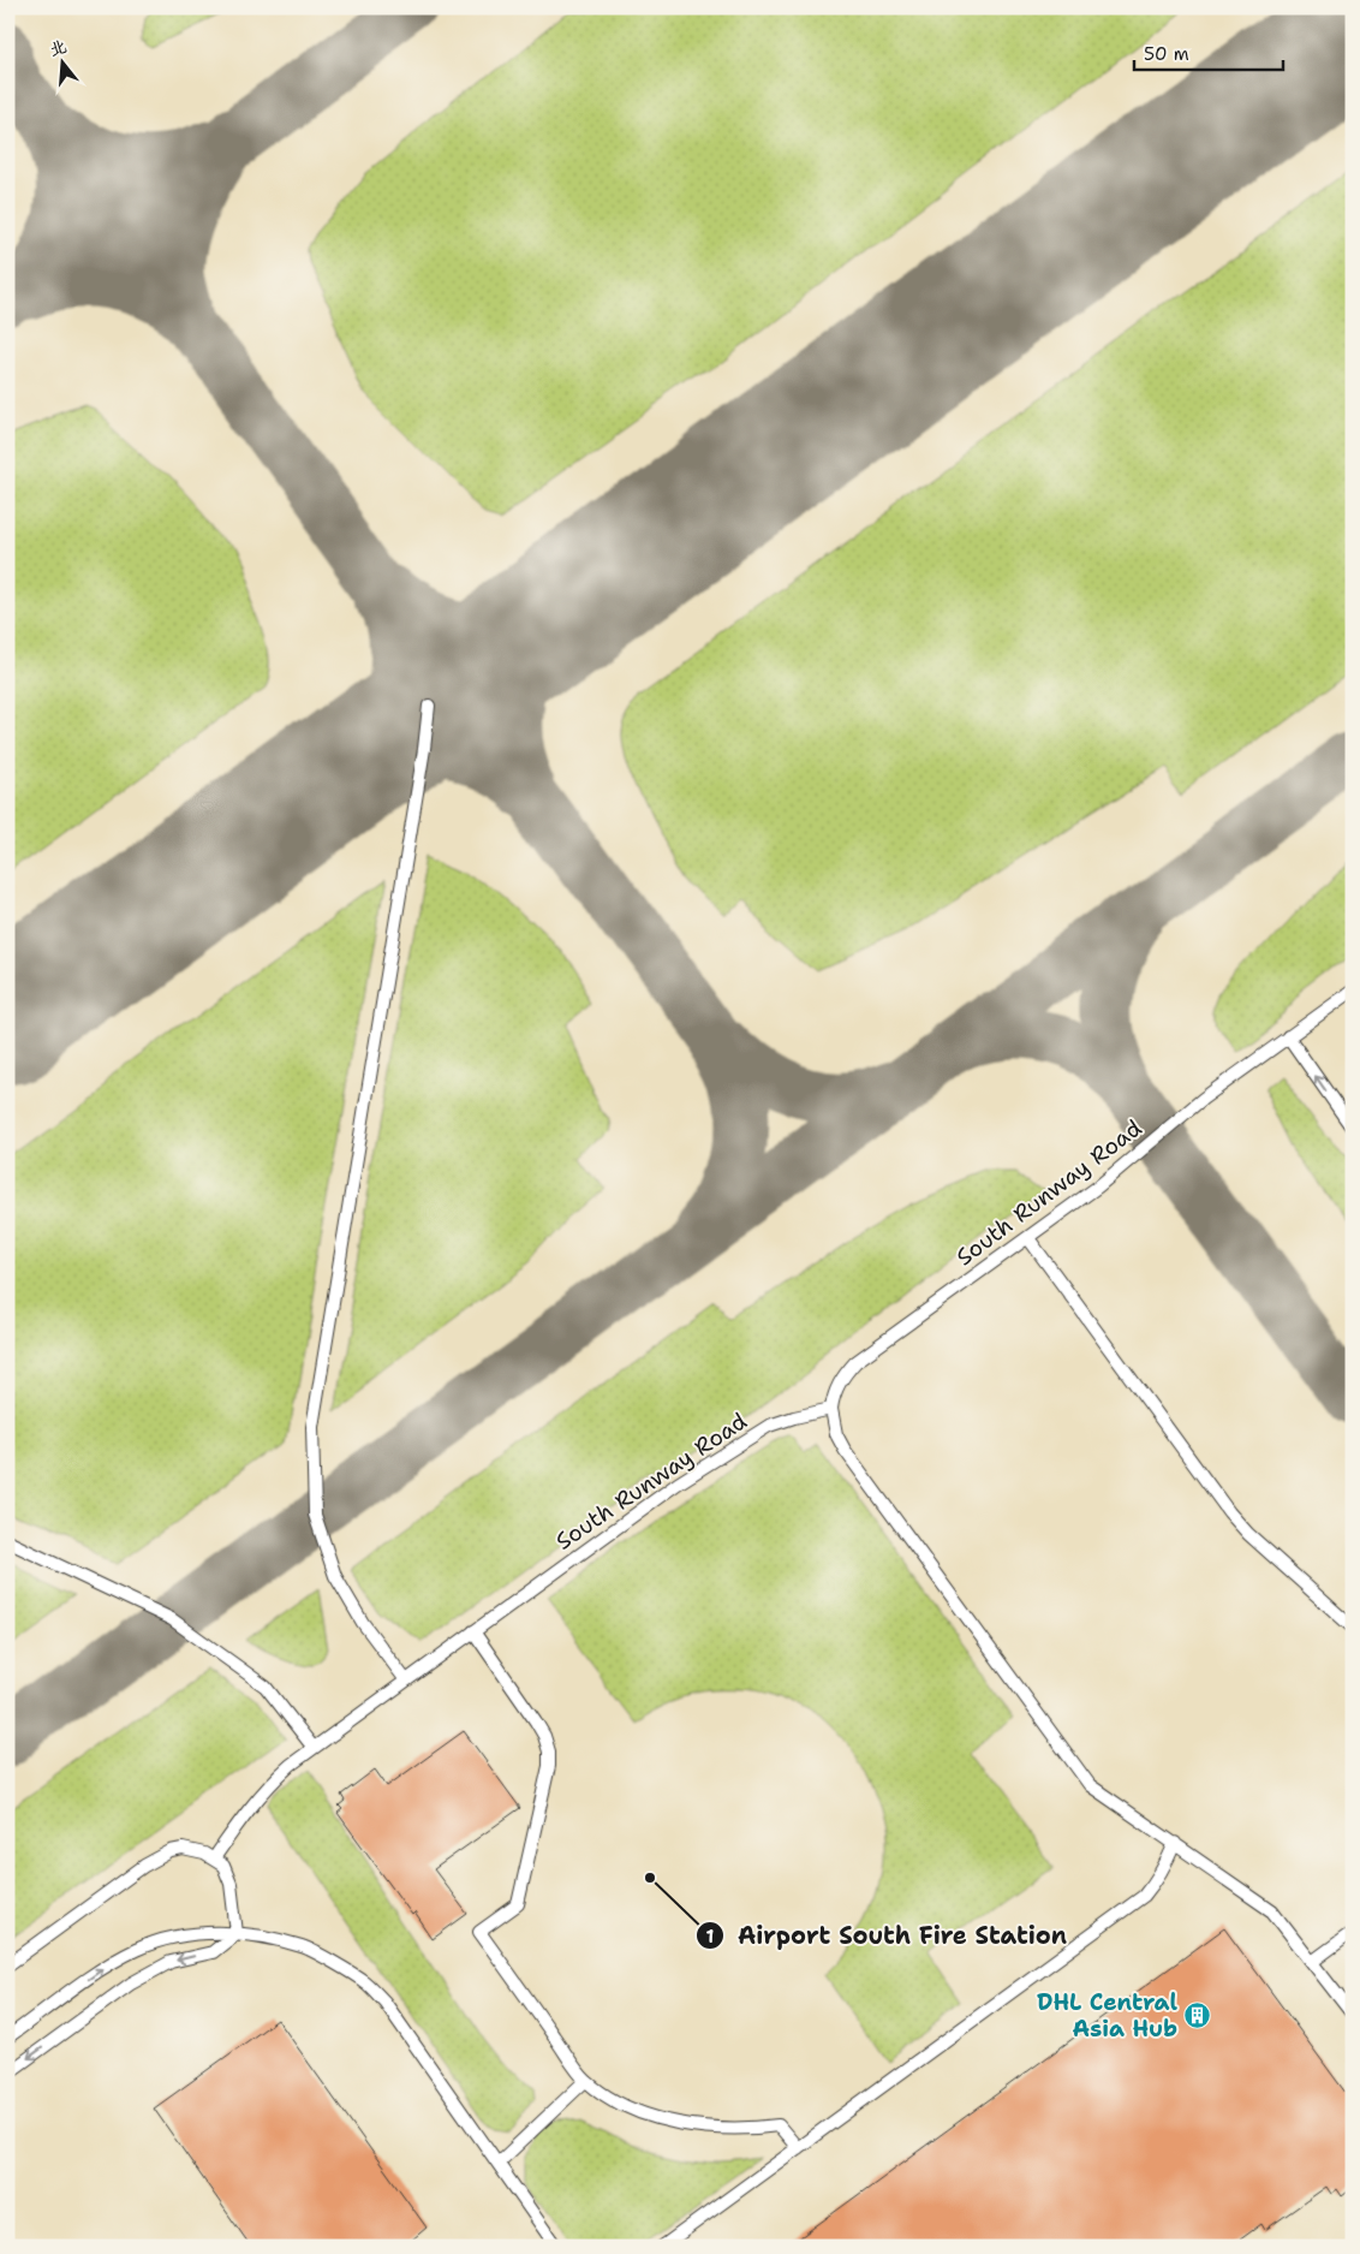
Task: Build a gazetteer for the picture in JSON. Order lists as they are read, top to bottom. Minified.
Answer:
{"streets":{"lane":["South Runway Road"]},"places":{"other":["Airport South Fire Station"],"building":["DHL Central Asia Hub"]},"scale_bar":"50 m","north":"top"}
